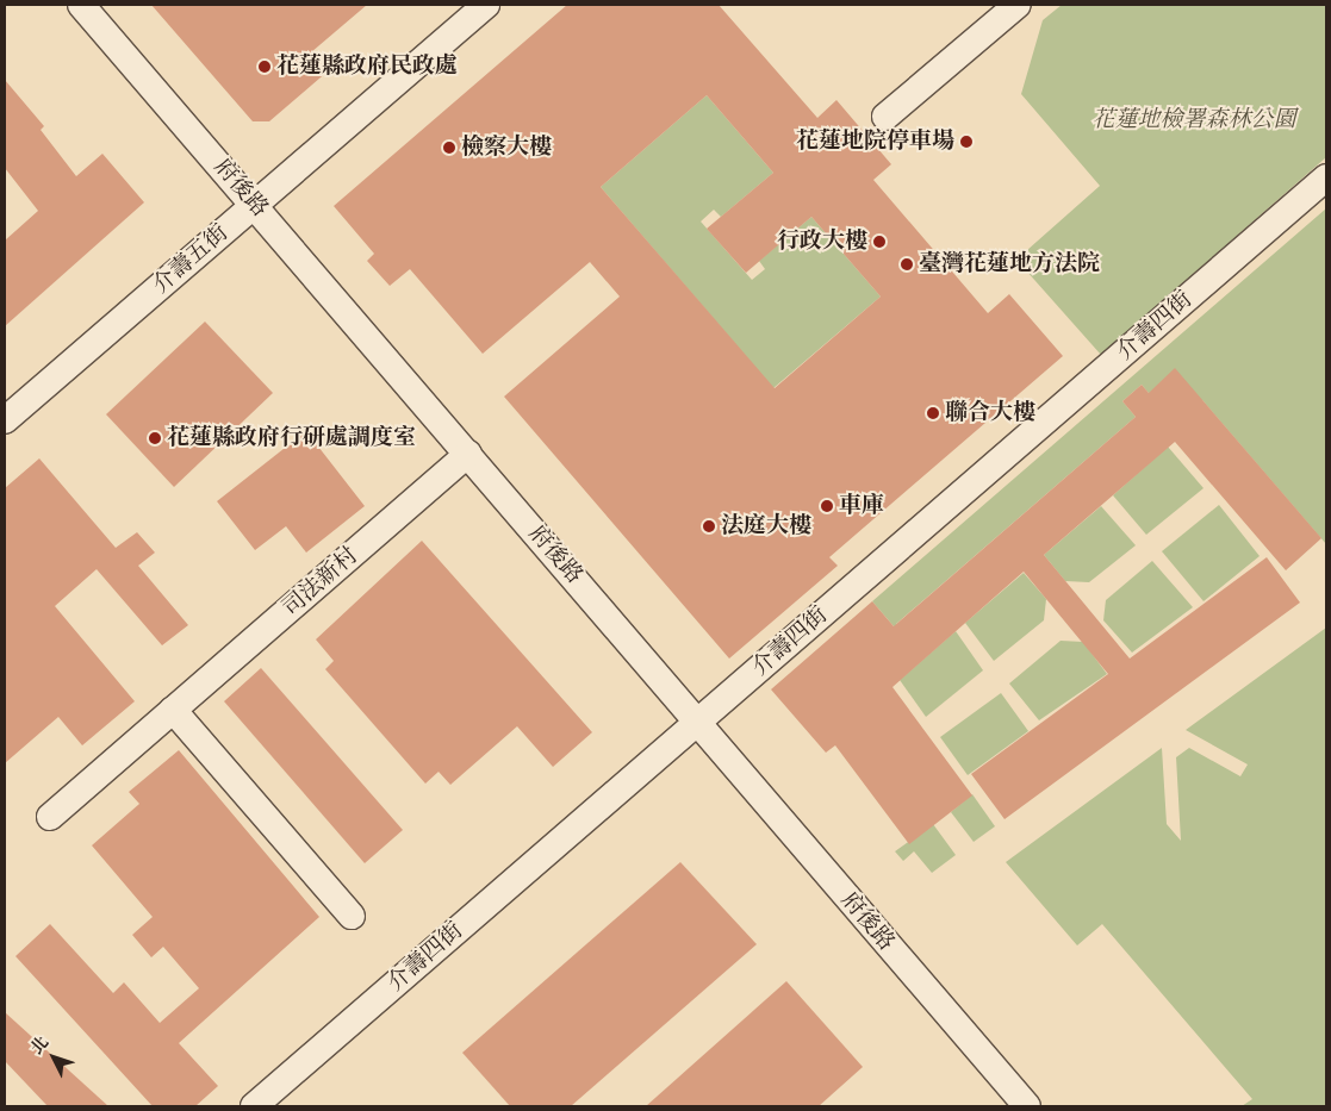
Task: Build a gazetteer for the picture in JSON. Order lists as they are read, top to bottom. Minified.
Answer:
{"streets":{"street":["府後路","介壽五街","介壽四街","司法新村"]},"crossings":[["府後路","介壽五街"],["府後路","介壽四街"],["府後路","司法新村"]],"parks":["花蓮地檢署森林公園"],"places":["花蓮縣政府民政處","花蓮地院停車場","檢察大樓","行政大樓","臺灣花蓮地方法院","聯合大樓","花蓮縣政府行研處調度室","車庫","法庭大樓"],"north":"top left"}
